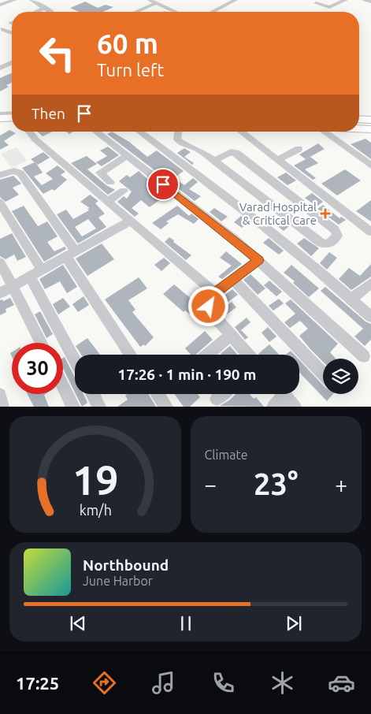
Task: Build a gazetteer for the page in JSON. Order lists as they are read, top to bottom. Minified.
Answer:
{"places":{"health":["Varad Hospital & Critical Care"]},"page":{"turn":["60 m","Turn left"],"then":"Then","limit":"30","trip":"17:26 · 1 min · 190 m","tile":"Climate","heat":["−","23°","+"],"song":["Northbound","June Harbor"],"tabs":"17:25","gauge":["19","km/h"]}}
